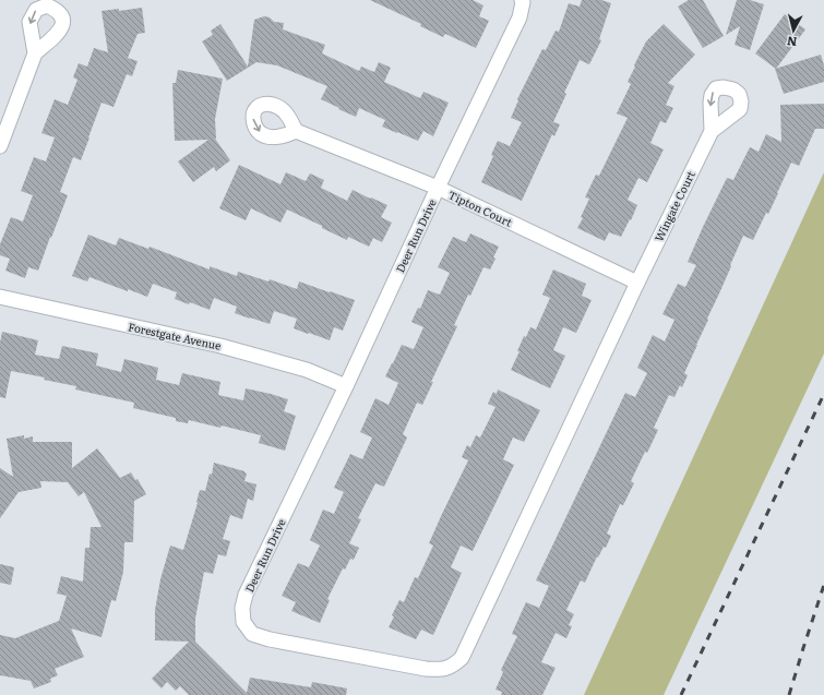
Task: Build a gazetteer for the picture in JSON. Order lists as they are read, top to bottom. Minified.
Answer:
{"streets":{"street":["Wingate Court","Tipton Court","Deer Run Drive","Forestgate Avenue"]},"crossings":[["Wingate Court","Tipton Court"],["Wingate Court","Deer Run Drive"],["Tipton Court","Deer Run Drive"],["Deer Run Drive","Forestgate Avenue"]],"north":"bottom"}
